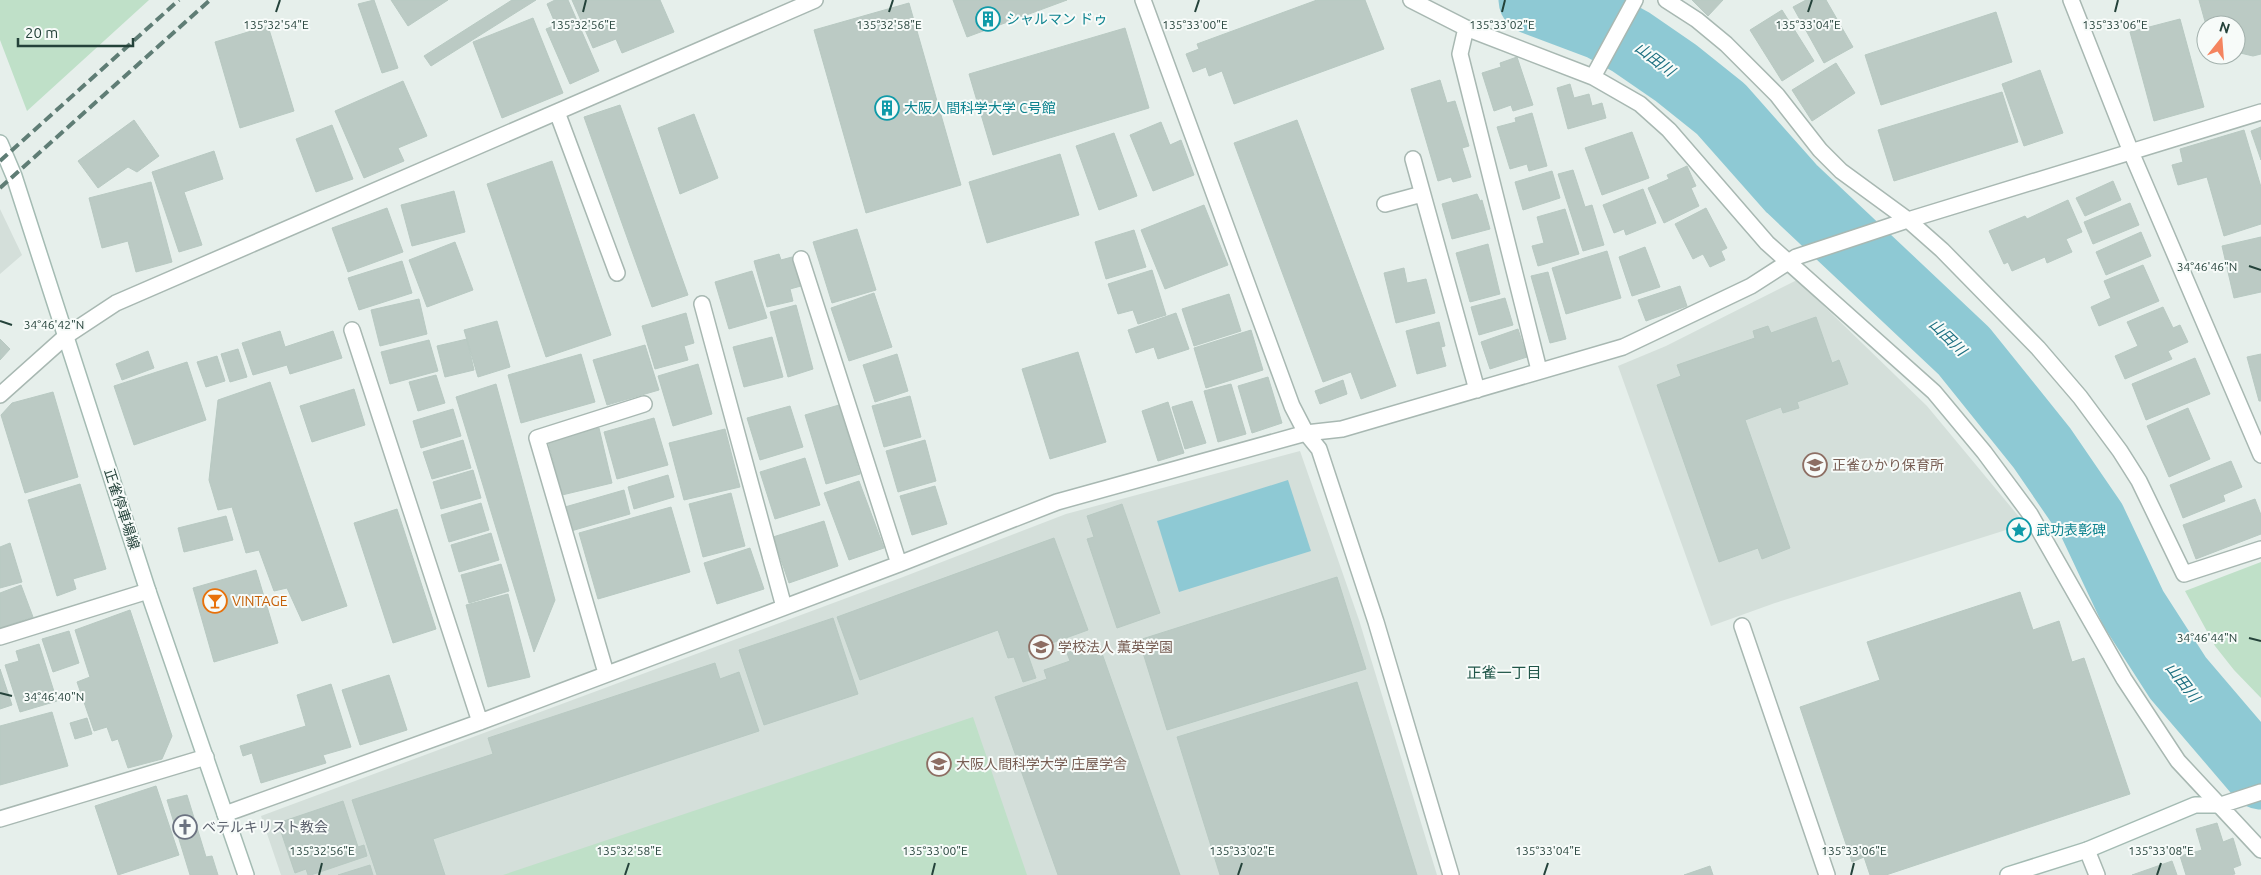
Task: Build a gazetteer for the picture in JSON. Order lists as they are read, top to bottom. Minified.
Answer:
{"streets":{"street":["正雀停車場線"]},"districts":["正雀一丁目"],"water":["山田川"],"places":{"building":["シャルマン ドゥ","大阪人間科学大学 C号館"],"school or university":["正雀ひかり保育所","学校法人 薫英学園","大阪人間科学大学 庄屋学舎"],"place":["武功表彰碑"],"bar":["VINTAGE"],"church":["ベテルキリスト教会"]},"scale_bar":"20 m","north":"top","coordinates":["135°32'54\"E","135°32'56\"E","135°32'58\"E","135°33'00\"E","135°33'02\"E","135°33'04\"E","135°33'06\"E","34°46'46\"N","34°46'42\"N","34°46'44\"N","34°46'40\"N","135°33'08\"E"]}
